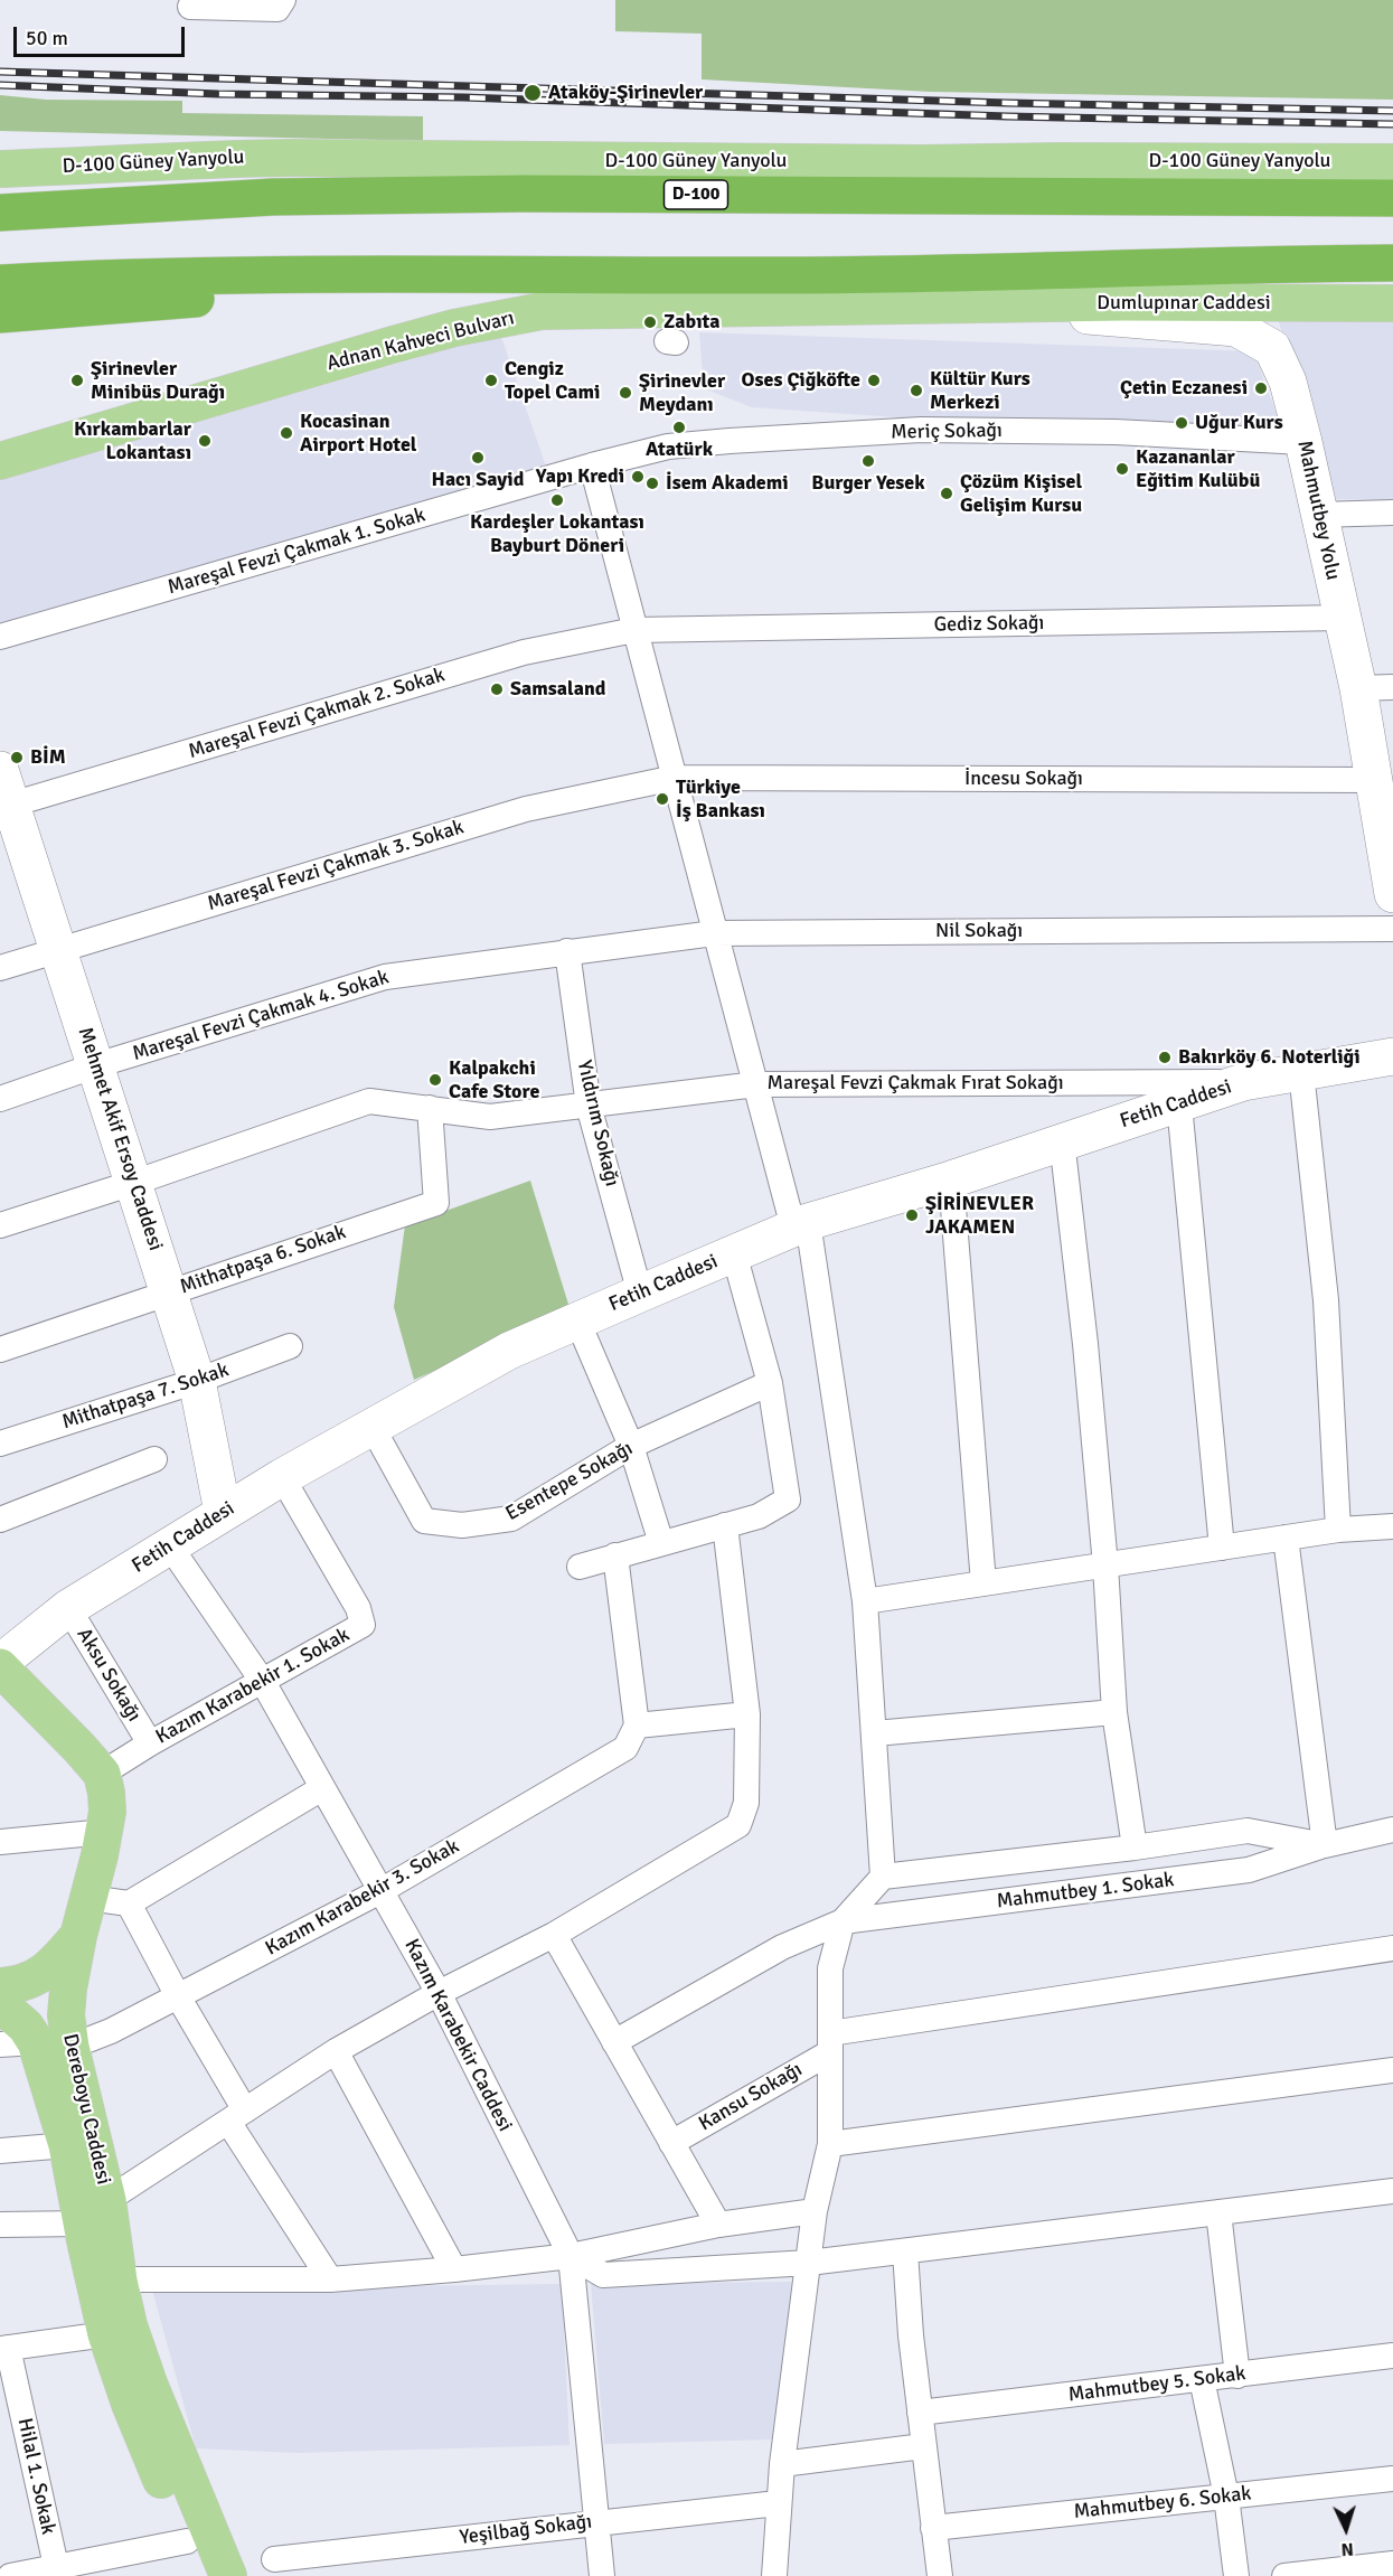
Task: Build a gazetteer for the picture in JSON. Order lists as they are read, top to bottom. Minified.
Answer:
{"streets":{"highway":["D-100"],"main road":["D-100 Güney Yanyolu","Dumlupınar Caddesi","Adnan Kahveci Bulvarı","Dereboyu Caddesi"],"street":["Meriç Sokağı","Mahmutbey Yolu","Mareşal Fevzi Çakmak 1. Sokak","Gediz Sokağı","Mareşal Fevzi Çakmak 2. Sokak","İncesu Sokağı","Mareşal Fevzi Çakmak 3. Sokak","Nil Sokağı","Mareşal Fevzi Çakmak 4. Sokak","Mareşal Fevzi Çakmak Fırat Sokağı","Fetih Caddesi","Yıldırım Sokağı","Mehmet Akif Ersoy Caddesi","Mithatpaşa 6. Sokak","Mithatpaşa 7. Sokak","Esentepe Sokağı","Aksu Sokağı","Kazım Karabekir 1. Sokak","Mahmutbey 1. Sokak","Kazım Karabekir 3. Sokak","Kazım Karabekir Caddesi","Kansu Sokağı","Mahmutbey 5. Sokak","Hilal 1. Sokak","Mahmutbey 6. Sokak","Yeşilbağ Sokağı"]},"crossings":[["Dumlupınar Caddesi","Adnan Kahveci Bulvarı"],["Dumlupınar Caddesi","Mahmutbey Yolu"],["Adnan Kahveci Bulvarı","Mahmutbey Yolu"],["Meriç Sokağı","Mahmutbey Yolu"],["Meriç Sokağı","Mareşal Fevzi Çakmak 1. Sokak"],["Mahmutbey Yolu","Gediz Sokağı"],["Mahmutbey Yolu","İncesu Sokağı"],["Gediz Sokağı","Mareşal Fevzi Çakmak 2. Sokak"],["Mareşal Fevzi Çakmak 2. Sokak","Mehmet Akif Ersoy Caddesi"],["İncesu Sokağı","Mareşal Fevzi Çakmak 3. Sokak"],["Mareşal Fevzi Çakmak 3. Sokak","Mehmet Akif Ersoy Caddesi"],["Nil Sokağı","Mareşal Fevzi Çakmak 4. Sokak"],["Nil Sokağı","Yıldırım Sokağı"],["Mareşal Fevzi Çakmak 4. Sokak","Yıldırım Sokağı"],["Mareşal Fevzi Çakmak 4. Sokak","Mehmet Akif Ersoy Caddesi"],["Mareşal Fevzi Çakmak Fırat Sokağı","Fetih Caddesi"],["Mareşal Fevzi Çakmak Fırat Sokağı","Yıldırım Sokağı"],["Mareşal Fevzi Çakmak Fırat Sokağı","Mehmet Akif Ersoy Caddesi"],["Mareşal Fevzi Çakmak Fırat Sokağı","Mithatpaşa 6. Sokak"],["Fetih Caddesi","Yıldırım Sokağı"],["Fetih Caddesi","Mehmet Akif Ersoy Caddesi"],["Fetih Caddesi","Esentepe Sokağı"],["Fetih Caddesi","Aksu Sokağı"],["Fetih Caddesi","Kazım Karabekir 1. Sokak"],["Fetih Caddesi","Kazım Karabekir Caddesi"],["Mehmet Akif Ersoy Caddesi","Mithatpaşa 6. Sokak"],["Mehmet Akif Ersoy Caddesi","Mithatpaşa 7. Sokak"],["Aksu Sokağı","Kazım Karabekir 1. Sokak"],["Kazım Karabekir 1. Sokak","Kazım Karabekir Caddesi"],["Kazım Karabekir 1. Sokak","Dereboyu Caddesi"],["Kazım Karabekir 3. Sokak","Kazım Karabekir Caddesi"],["Kazım Karabekir 3. Sokak","Dereboyu Caddesi"],["Kazım Karabekir Caddesi","Yeşilbağ Sokağı"]],"places":["Ataköy-Şirinevler","Zabıta","Şirinevler Minibüs Durağı","Cengiz Topel Cami","Oses Çiğköfte","Çetin Eczanesi","Kültür Kurs Merkezi","Şirinevler Meydanı","Uğur Kurs","Atatürk","Kocasinan Airport Hotel","Kırkambarlar Lokantası","Hacı Sayid","Burger Yesek","Kazananlar Eğitim Kulübü","Yapı Kredi","İsem Akademi","Çözüm Kişisel Gelişim Kursu","Kardeşler Lokantası Bayburt Döneri","Samsaland","BİM","Türkiye İş Bankası","Bakırköy 6. Noterliği","Kalpakchi Cafe Store","ŞİRİNEVLER JAKAMEN"],"scale_bar":"50 m","north":"bottom"}
